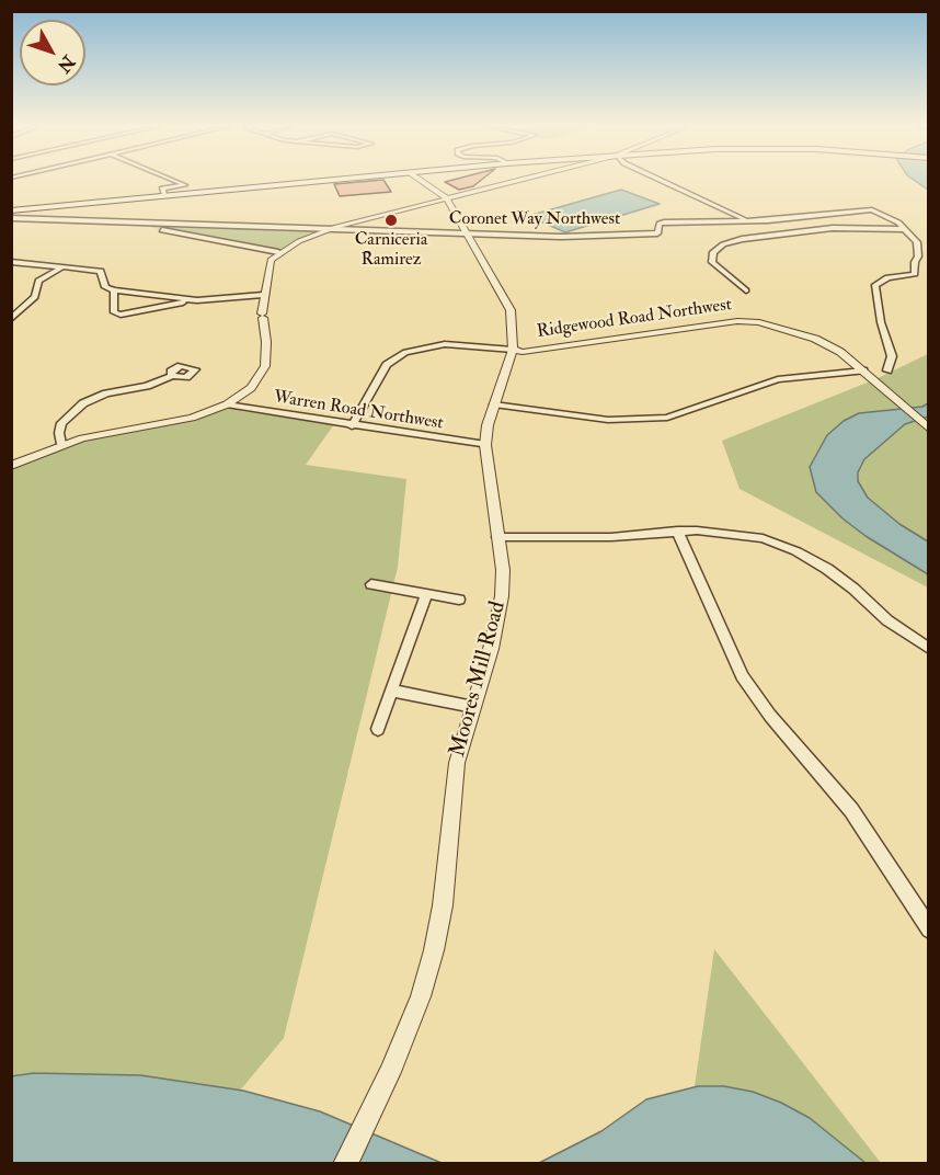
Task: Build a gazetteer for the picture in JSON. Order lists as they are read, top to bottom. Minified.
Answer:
{"streets":{"street":["Coronet Way Northwest","Ridgewood Road Northwest","Warren Road Northwest","Moores Mill Road"]},"crossings":[["Coronet Way Northwest","Moores Mill Road"],["Ridgewood Road Northwest","Warren Road Northwest"],["Ridgewood Road Northwest","Moores Mill Road"],["Warren Road Northwest","Moores Mill Road"]],"places":["Carniceria Ramirez"],"north":"bottom right"}
